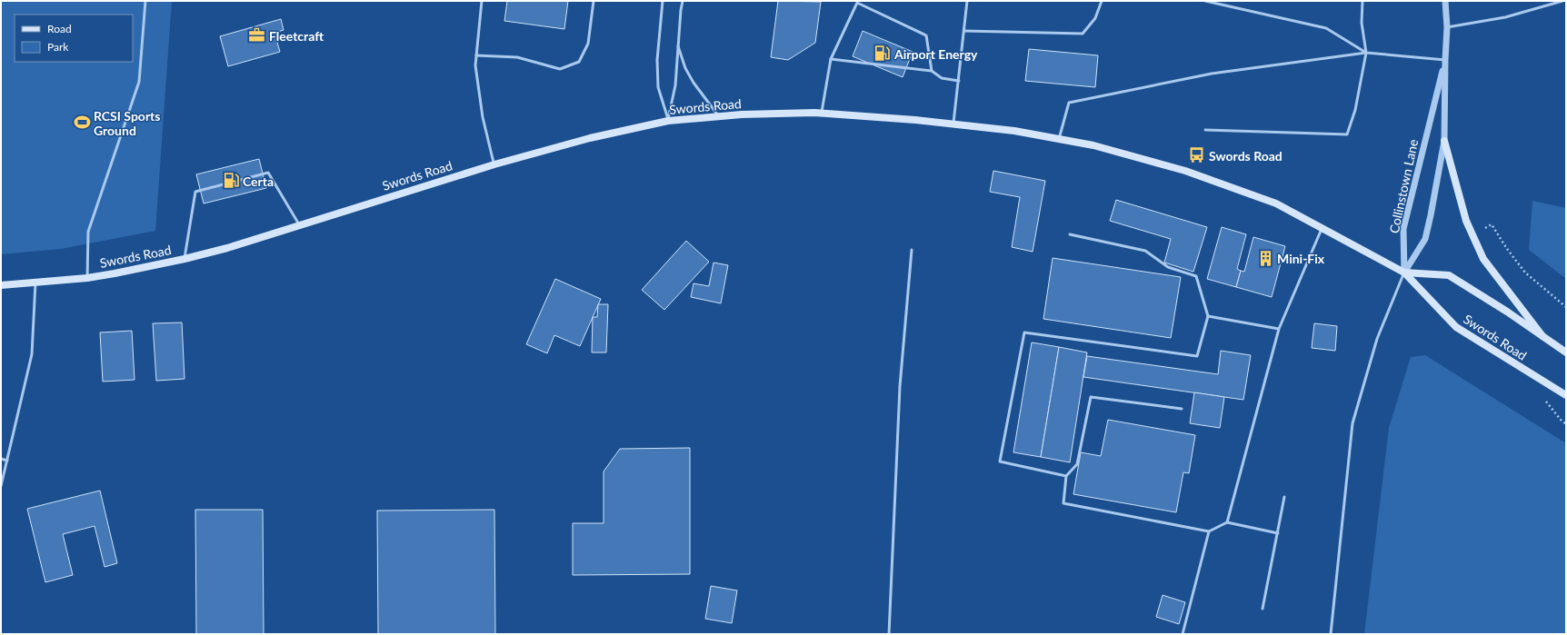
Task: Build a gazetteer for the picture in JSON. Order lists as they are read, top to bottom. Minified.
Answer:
{"streets":{"main road":["Swords Road"],"street":["Collinstown Lane"]},"crossings":[["Swords Road","Collinstown Lane"]],"places":{"office":["Fleetcraft"],"fuel station":["Airport Energy","Certa"],"sports":["RCSI Sports Ground"],"bus stop":["Swords Road"],"building":["Mini-Fix"]},"legend":["Road","Park"]}
